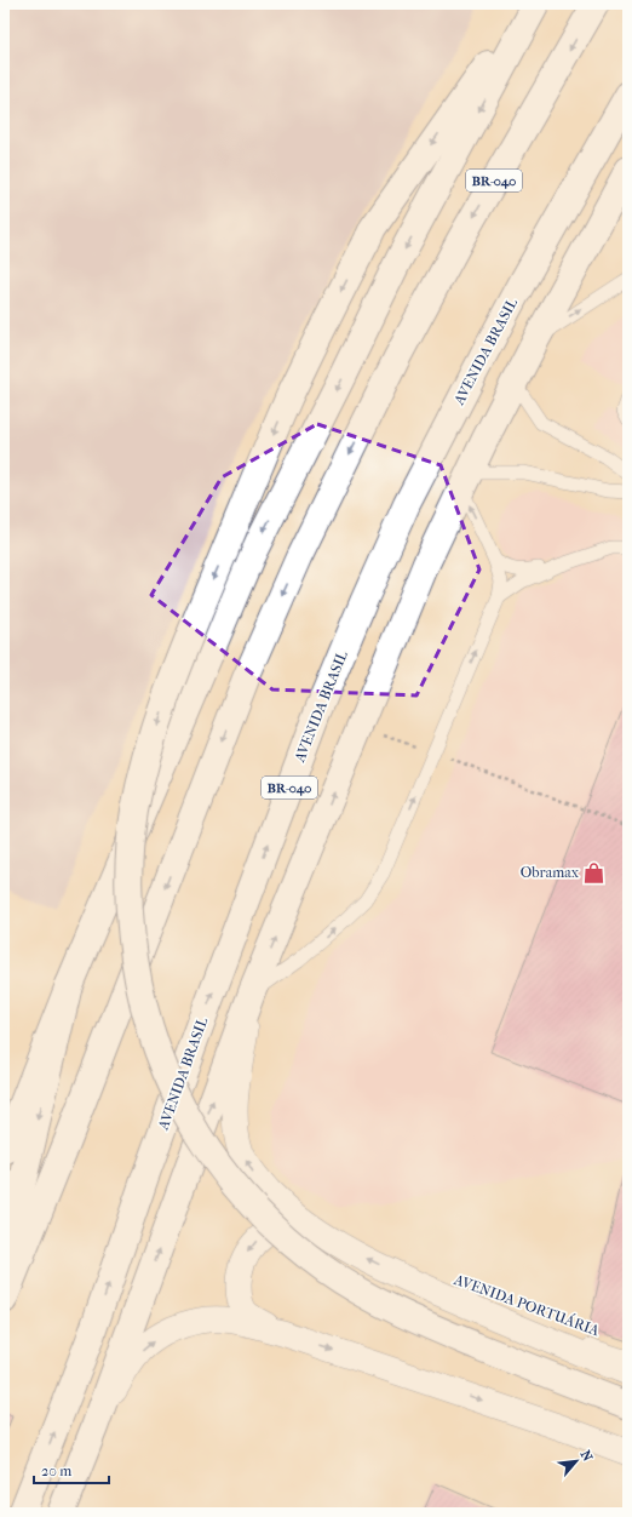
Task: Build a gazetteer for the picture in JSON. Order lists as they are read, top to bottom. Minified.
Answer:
{"streets":{"highway":["BR-040","AVENIDA BRASIL"],"lane":["AVENIDA PORTUÁRIA"]},"places":{"shop":["Obramax"]},"scale_bar":"20 m","north":"top right"}
